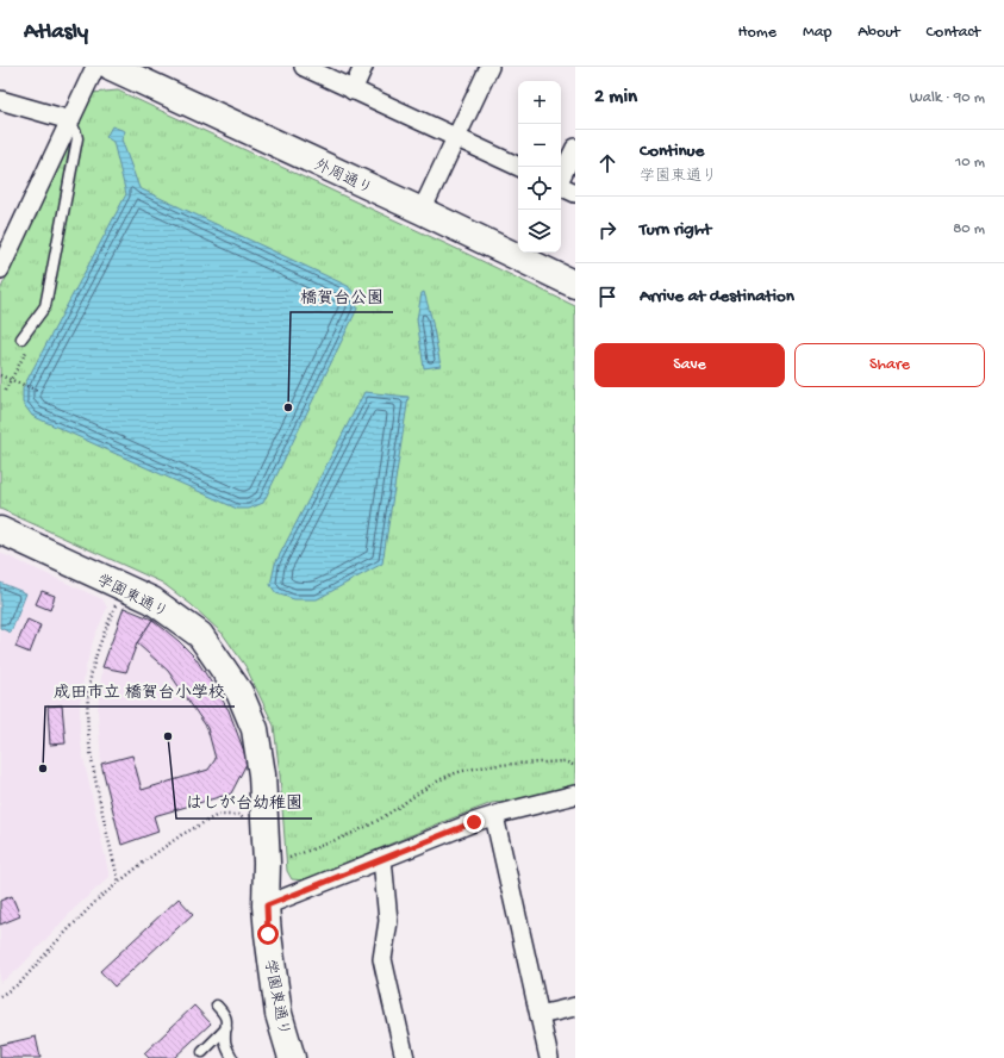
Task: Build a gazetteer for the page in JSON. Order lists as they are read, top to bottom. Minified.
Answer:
{"streets":{"street":["外周通り","学園東通り"]},"places":["橋賀台公園","はしが台幼稚園","成田市立 橋賀台小学校"],"page":{"header":"Atlasly","nav":["Home","Map","About","Contact"],"heading":["2 min","Walk · 90 m"],"map_buttons":["+","−"],"list":[["Continue","学園東通り","10 m"],["Turn right","80 m"],"Arrive at destination"],"buttons":["Save","Share"]}}
